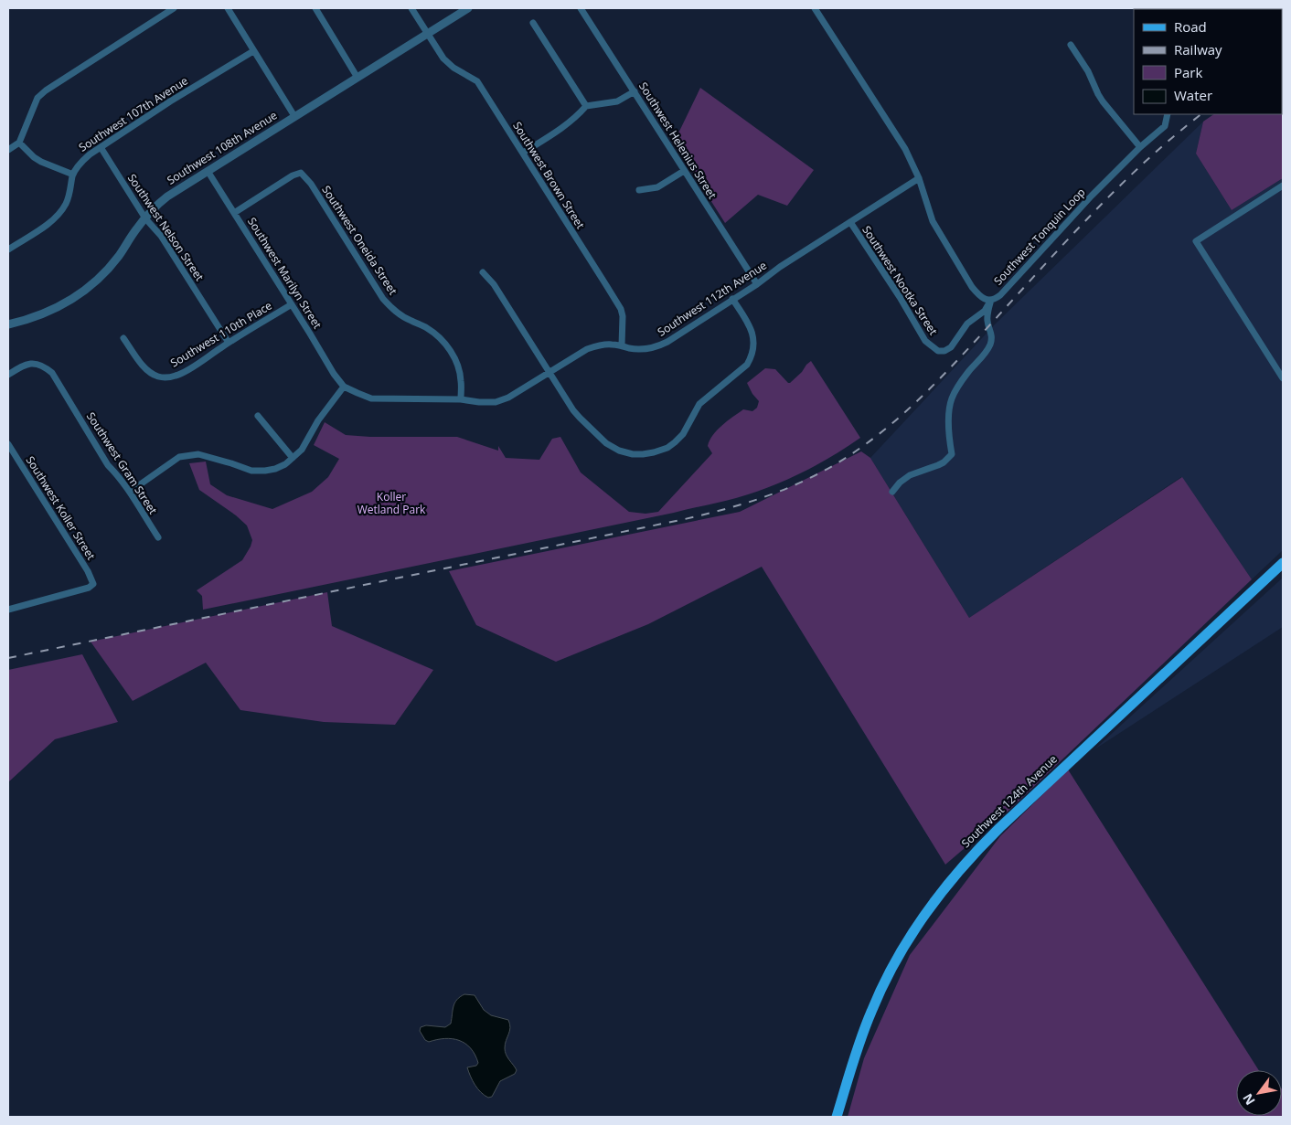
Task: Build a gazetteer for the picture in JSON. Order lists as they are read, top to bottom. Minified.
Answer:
{"streets":{"main road":["Southwest 124th Avenue"],"street":["Southwest 107th Avenue","Southwest Helenius Street","Southwest 108th Avenue","Southwest Brown Street","Southwest Nelson Street","Southwest Tonquin Loop","Southwest Oneida Street","Southwest Marilyn Street","Southwest Nootka Street","Southwest 112th Avenue","Southwest 110th Place","Southwest Gram Street","Southwest Koller Street"]},"crossings":[["Southwest 107th Avenue","Southwest Nelson Street"],["Southwest Helenius Street","Southwest 112th Avenue"],["Southwest 108th Avenue","Southwest Brown Street"],["Southwest 108th Avenue","Southwest Nelson Street"],["Southwest 108th Avenue","Southwest Marilyn Street"],["Southwest Brown Street","Southwest 112th Avenue"],["Southwest Nelson Street","Southwest 110th Place"],["Southwest Tonquin Loop","Southwest Nootka Street"],["Southwest Tonquin Loop","Southwest 112th Avenue"],["Southwest Oneida Street","Southwest Marilyn Street"],["Southwest Oneida Street","Southwest 112th Avenue"],["Southwest Marilyn Street","Southwest 112th Avenue"],["Southwest Marilyn Street","Southwest 110th Place"],["Southwest Nootka Street","Southwest 112th Avenue"]],"parks":["Koller Wetland Park"],"legend":["Road","Railway","Park","Water"],"north":"bottom left"}
